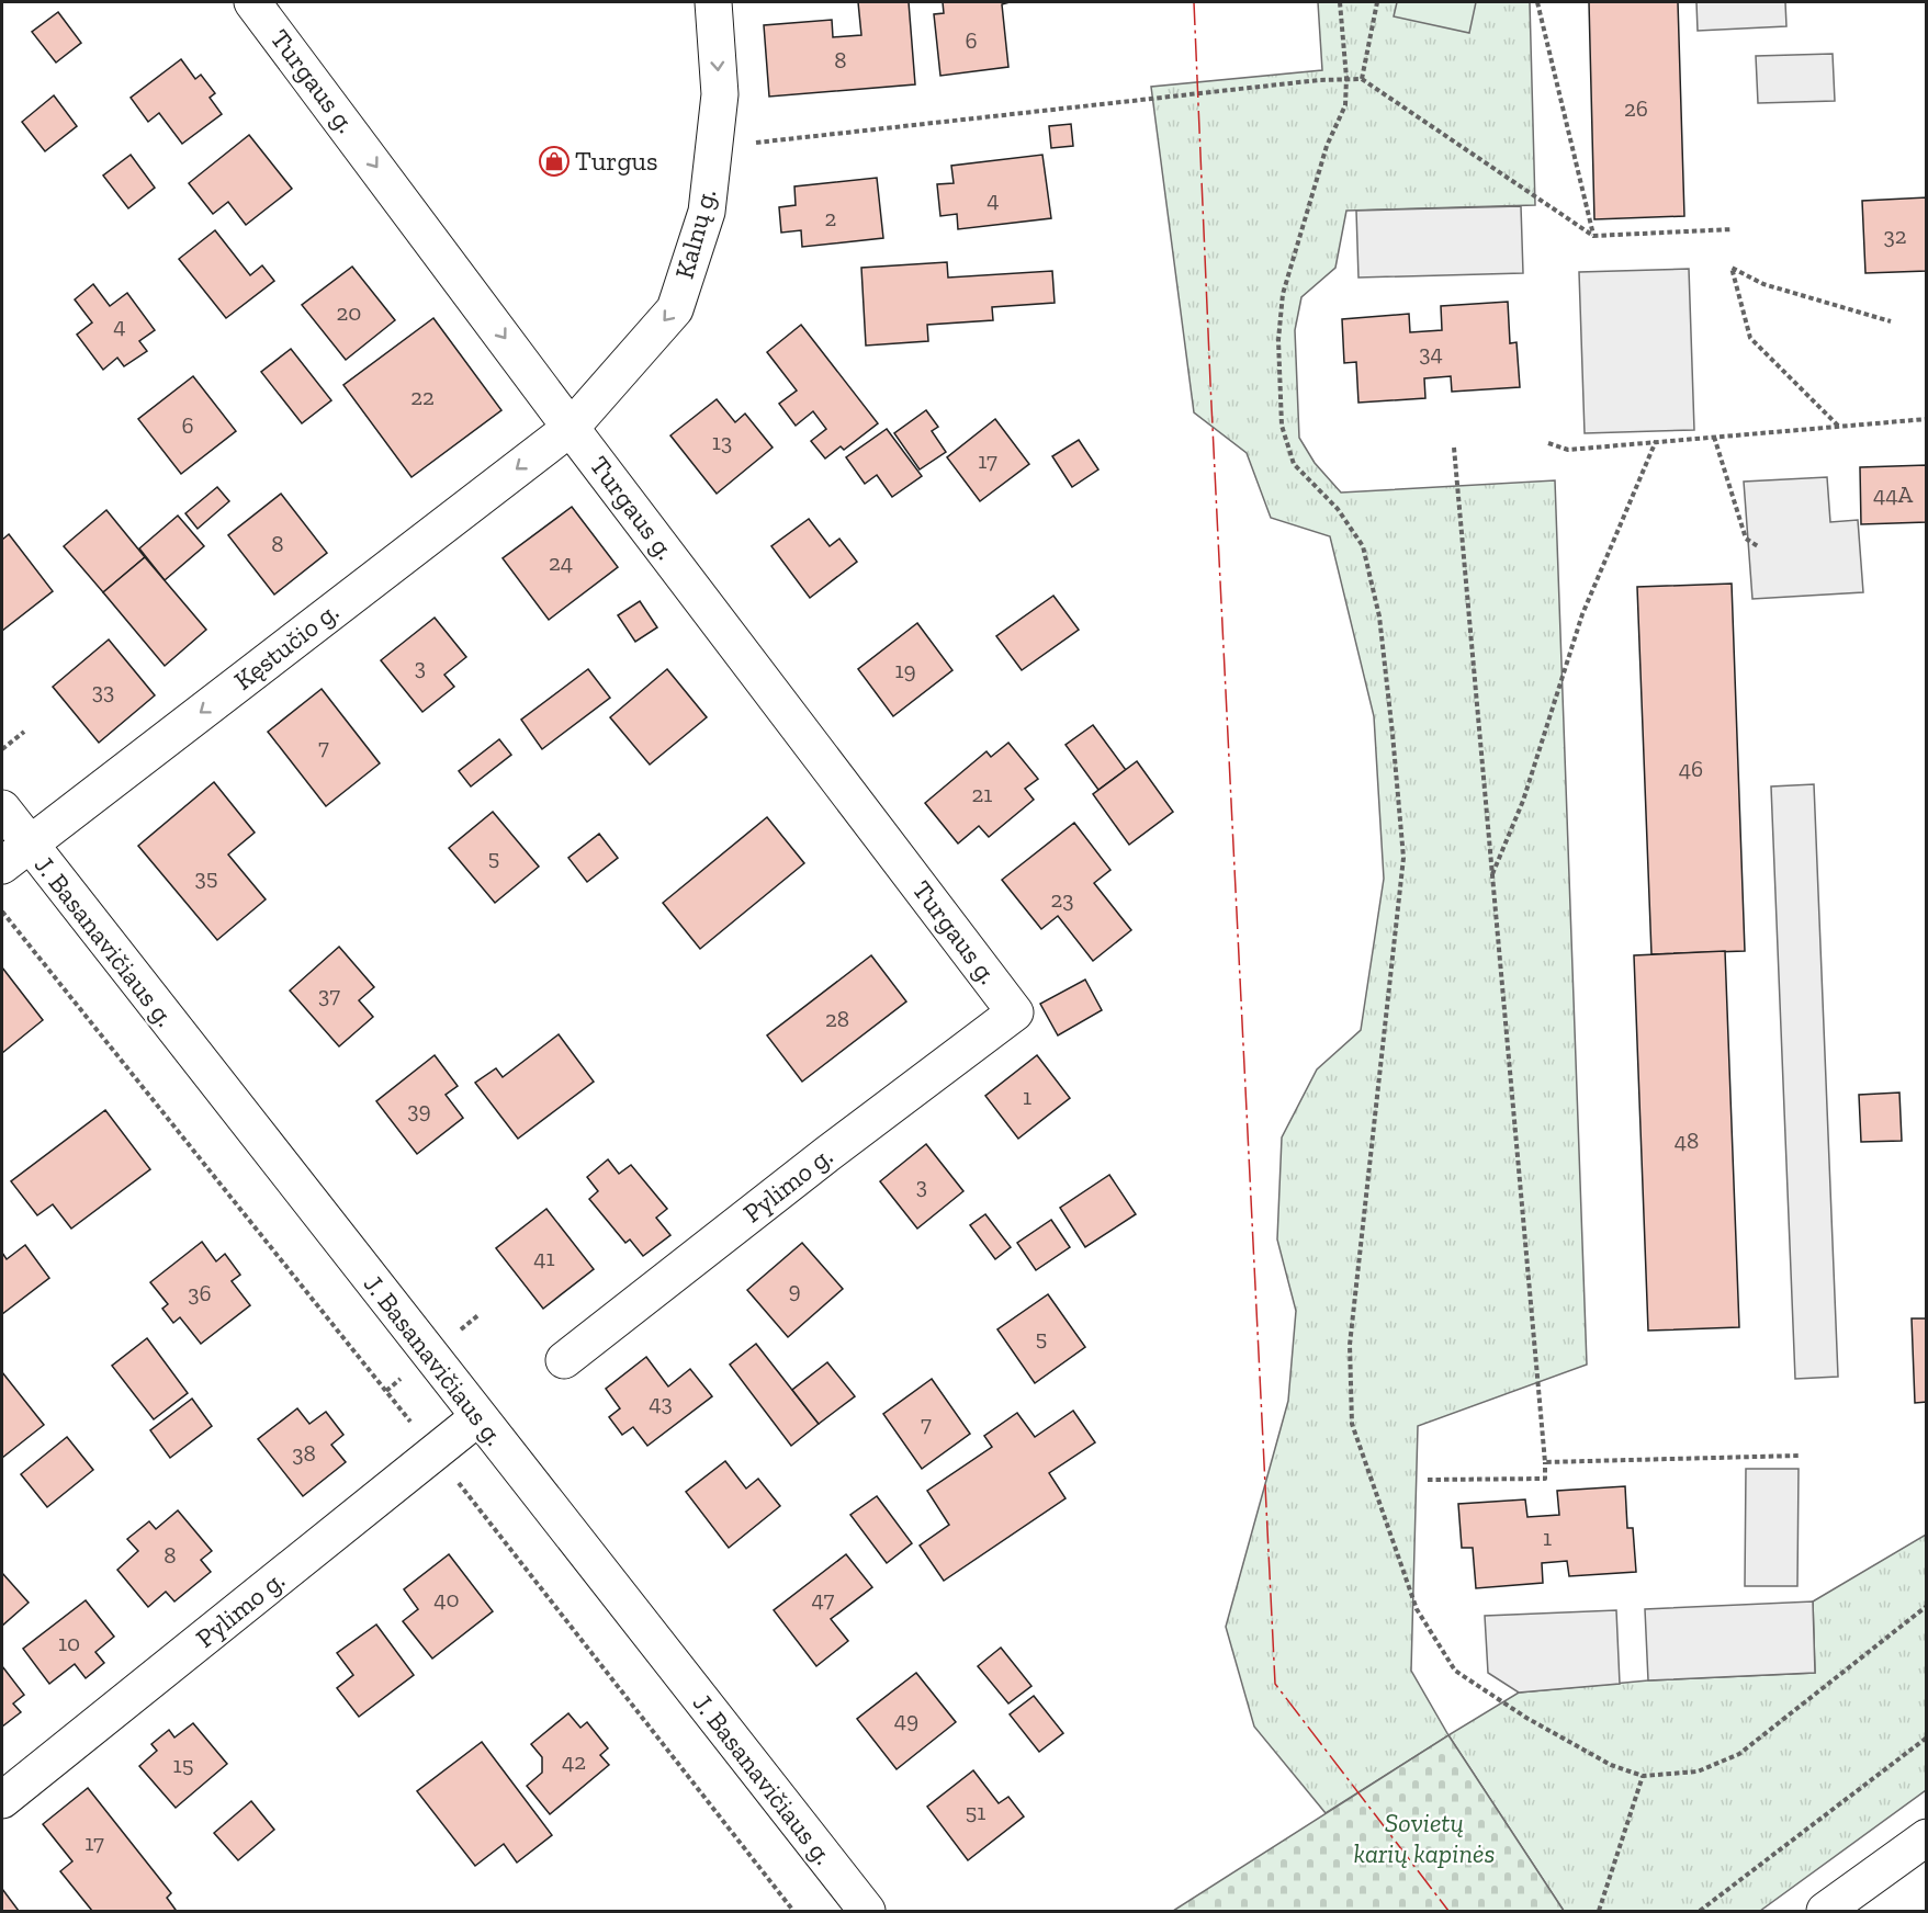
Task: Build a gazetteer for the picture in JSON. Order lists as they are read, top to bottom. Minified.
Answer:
{"streets":{"street":["Turgaus g.","Kalnų g.","Kęstučio g.","J. Basanavičiaus g.","Pylimo g."]},"crossings":[["Turgaus g.","Kalnų g."],["Turgaus g.","Kęstučio g."],["Turgaus g.","Pylimo g."],["Kalnų g.","Kęstučio g."],["Kęstučio g.","J. Basanavičiaus g."],["J. Basanavičiaus g.","Pylimo g."]],"one_way":["Turgaus g.","Kalnų g.","Kęstučio g."],"parks":["Sovietų karių kapinės"],"places":{"shop":["Turgus"]},"house_numbers":["6","8","26","4","2","32","20","4","34","22","6","13","17","44A","8","24","3","19","33","7","46","21","5","35","23","37","28","1","39","48","3","41","9","36","5","43","7","38","1","8","40","47","10","49","42","15","51","17"]}
